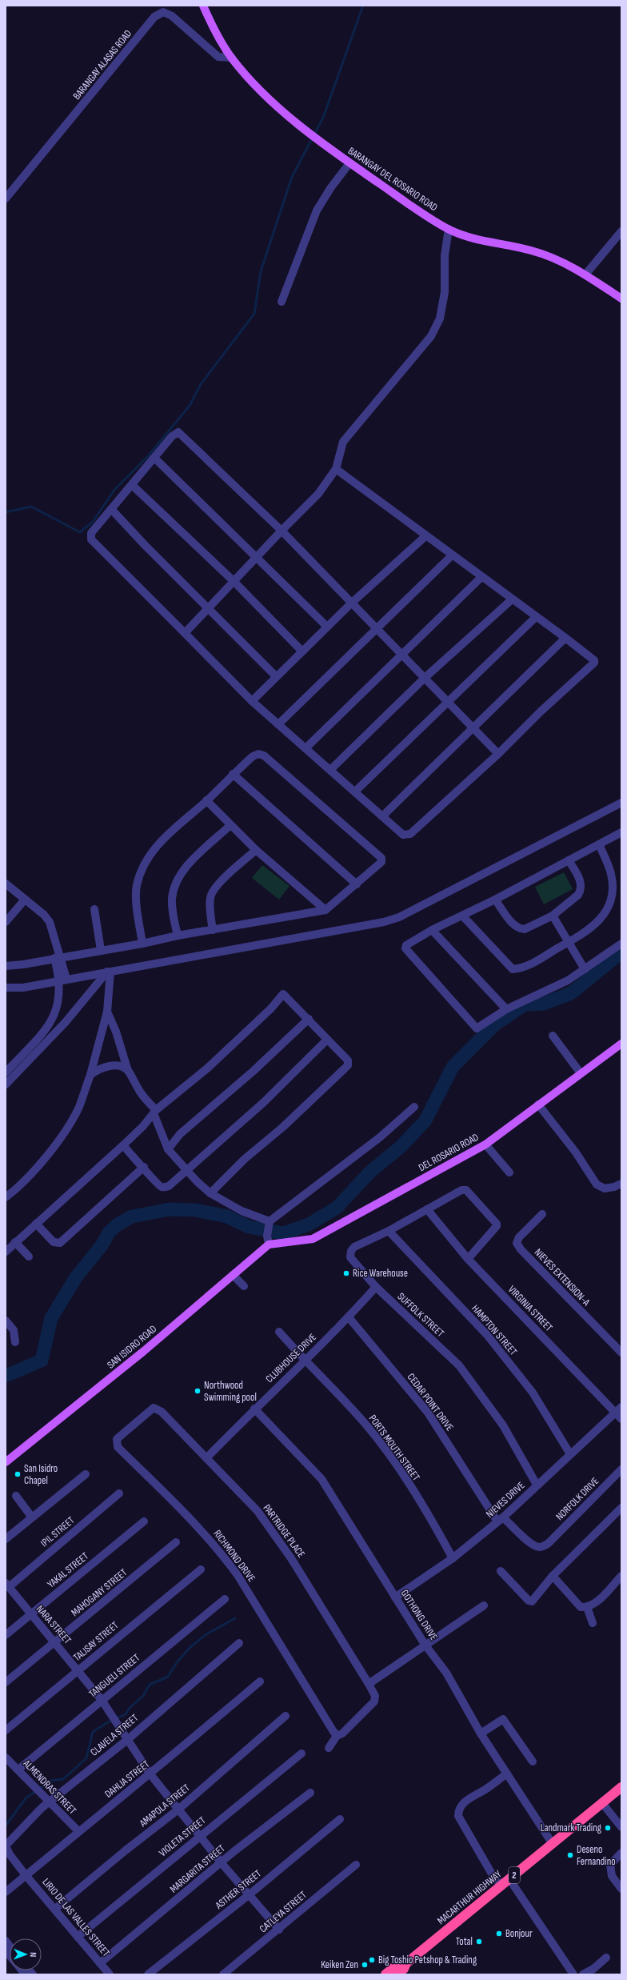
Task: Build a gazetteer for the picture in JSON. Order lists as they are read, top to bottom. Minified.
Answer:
{"streets":{"highway":["2","MACARTHUR HIGHWAY"],"main road":["BARANGAY DEL ROSARIO ROAD","DEL ROSARIO ROAD","SAN ISIDRO ROAD"],"street":["BARANGAY ALASAS ROAD","NIEVES EXTENSION-A","VIRGINIA STREET","SUFFOLK STREET","HAMPTON STREET","CLUBHOUSE DRIVE","CEDAR POINT DRIVE","PORTS MOUTH STREET","NORFOLK DRIVE","NIEVES DRIVE","PARTRIDGE PLACE","IPIL STREET","RICHMOND DRIVE","YAKAL STREET","MAHOGANY STREET","GOTHONG DRIVE","NARA STREET","TALISAY STREET","TANGUELI STREET","CLAVELA STREET","DAHLIA STREET","ALMENDRAS STREET","AMAPOLA STREET","VIOLETA STREET","MARGARITA STREET","ASTHER STREET","CATLEYA STREET","LIRIO DE LAS VALLES STREET"]},"crossings":[["BARANGAY ALASAS ROAD","BARANGAY DEL ROSARIO ROAD"],["DEL ROSARIO ROAD","SAN ISIDRO ROAD"],["VIRGINIA STREET","SUFFOLK STREET"],["VIRGINIA STREET","NIEVES DRIVE"],["SUFFOLK STREET","HAMPTON STREET"],["SUFFOLK STREET","CLUBHOUSE DRIVE"],["SUFFOLK STREET","NIEVES DRIVE"],["HAMPTON STREET","NIEVES DRIVE"],["CLUBHOUSE DRIVE","CEDAR POINT DRIVE"],["CLUBHOUSE DRIVE","PORTS MOUTH STREET"],["CLUBHOUSE DRIVE","PARTRIDGE PLACE"],["CLUBHOUSE DRIVE","GOTHONG DRIVE"],["CEDAR POINT DRIVE","NORFOLK DRIVE"],["CEDAR POINT DRIVE","NIEVES DRIVE"],["PORTS MOUTH STREET","NIEVES DRIVE"],["NIEVES DRIVE","GOTHONG DRIVE"],["PARTRIDGE PLACE","RICHMOND DRIVE"],["IPIL STREET","NARA STREET"],["YAKAL STREET","NARA STREET"],["MAHOGANY STREET","NARA STREET"],["GOTHONG DRIVE","MACARTHUR HIGHWAY"],["NARA STREET","TALISAY STREET"],["NARA STREET","TANGUELI STREET"],["NARA STREET","CLAVELA STREET"],["NARA STREET","DAHLIA STREET"],["NARA STREET","AMAPOLA STREET"],["NARA STREET","VIOLETA STREET"],["NARA STREET","MARGARITA STREET"],["NARA STREET","ASTHER STREET"],["NARA STREET","CATLEYA STREET"],["TANGUELI STREET","ALMENDRAS STREET"],["CLAVELA STREET","DAHLIA STREET"],["CLAVELA STREET","ALMENDRAS STREET"],["CLAVELA STREET","LIRIO DE LAS VALLES STREET"],["DAHLIA STREET","ALMENDRAS STREET"],["DAHLIA STREET","LIRIO DE LAS VALLES STREET"],["AMAPOLA STREET","LIRIO DE LAS VALLES STREET"],["VIOLETA STREET","LIRIO DE LAS VALLES STREET"],["MARGARITA STREET","LIRIO DE LAS VALLES STREET"]],"places":["Rice Warehouse","Northwood Swimming pool","San Isidro Chapel","Landmark Trading","Deseno Fernandino","Bonjour","Total","Big Toshio Petshop & Trading","Keiken Zen"],"north":"right"}
